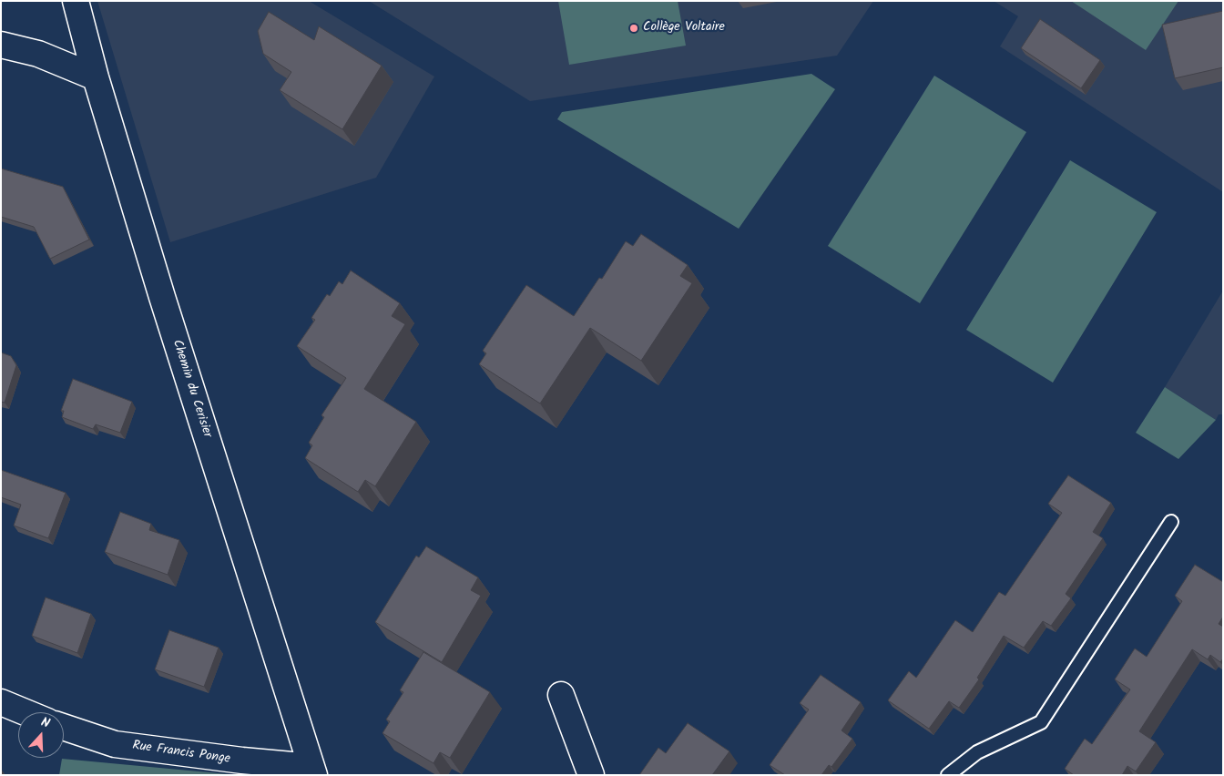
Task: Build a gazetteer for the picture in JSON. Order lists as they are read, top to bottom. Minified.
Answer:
{"streets":{"street":["Chemin du Cerisier","Rue Francis Ponge"]},"crossings":[["Chemin du Cerisier","Rue Francis Ponge"]],"places":["Collège Voltaire"],"north":"top"}
